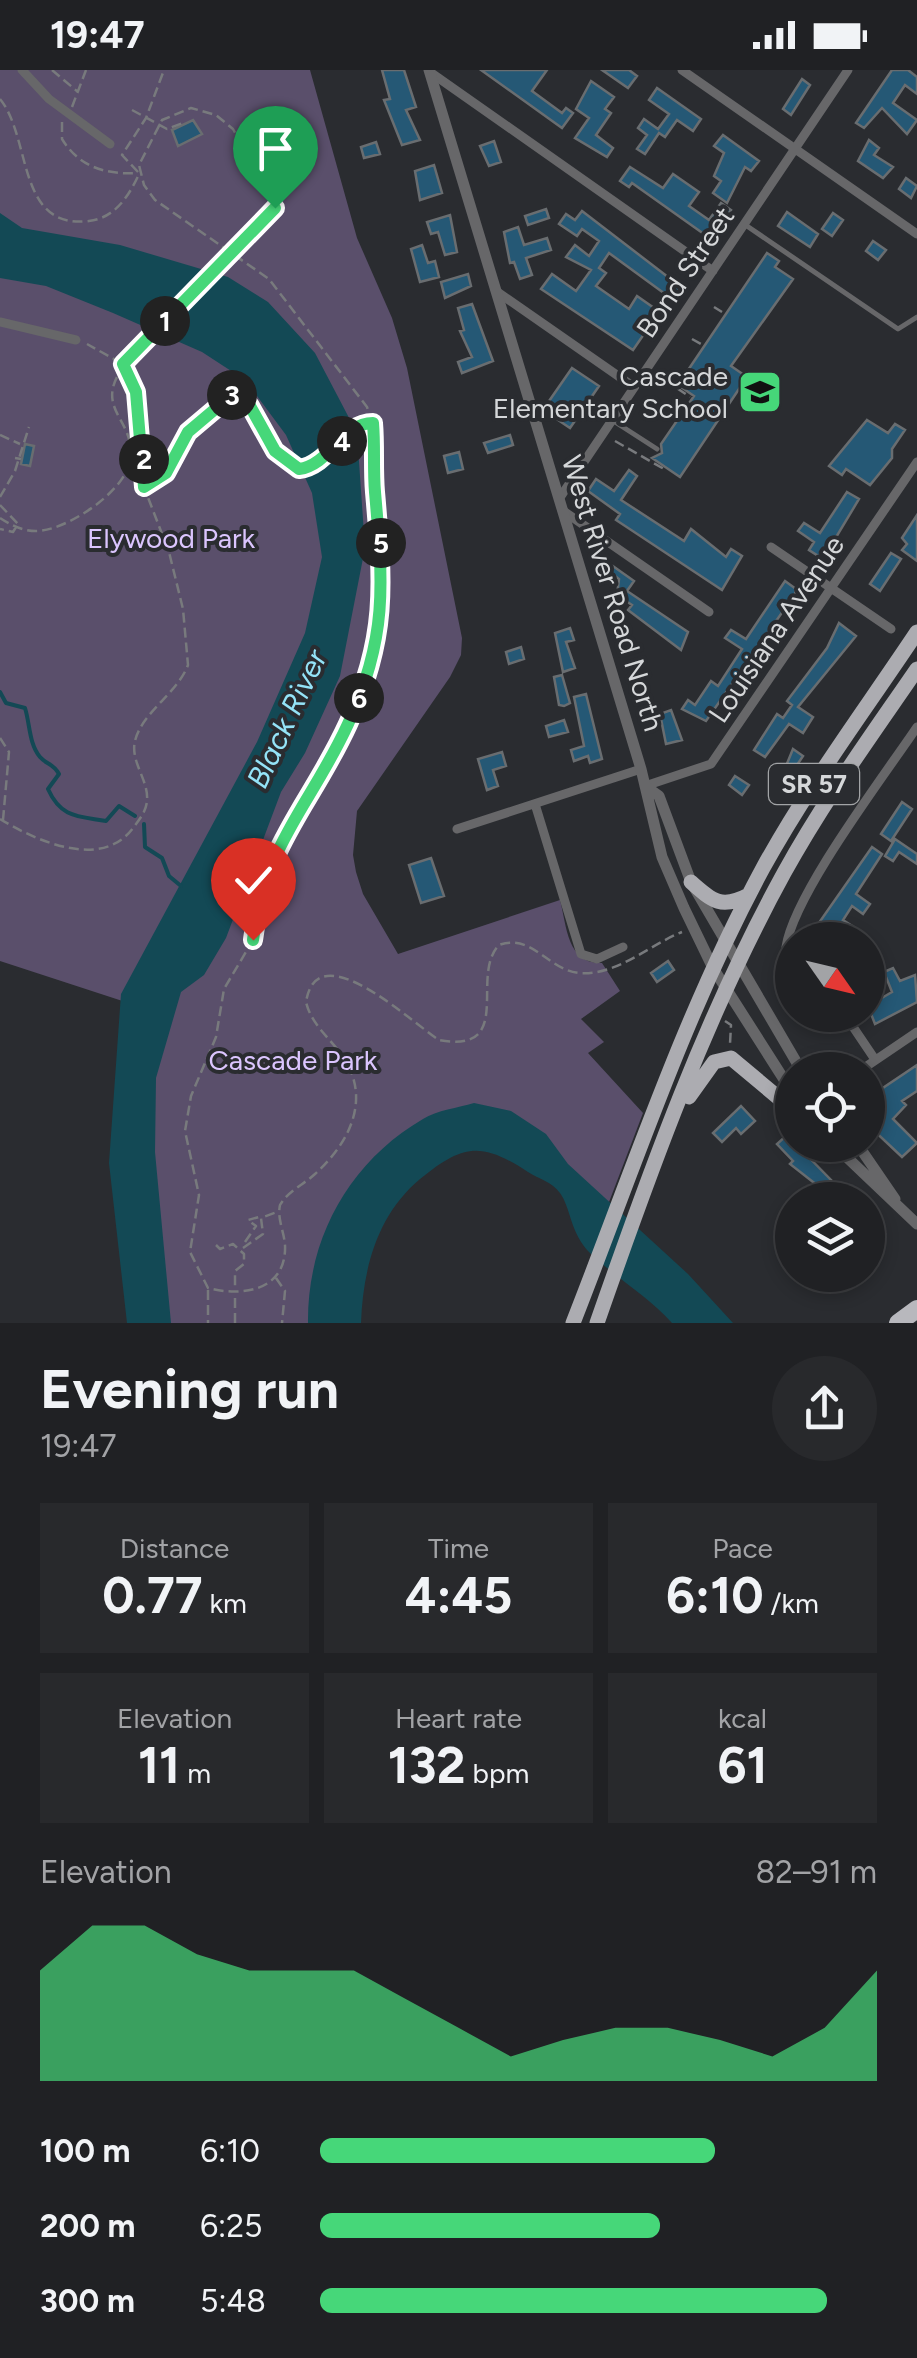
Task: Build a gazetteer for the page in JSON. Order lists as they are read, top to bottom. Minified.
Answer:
{"streets":{"highway":["SR 57"],"street":["Bond Street","West River Road North","Louisiana Avenue"]},"crossings":[["Bond Street","West River Road North"],["West River Road North","Louisiana Avenue"],["West River Road North","SR 57"]],"water":["Black River"],"parks":["Elywood Park","Cascade Park"],"places":{"school or university":["Cascade Elementary School"]},"north":"bottom right","page":{"status":"19:47","pins":["1","3","4","2","5","6"],"heading":["Evening run","19:47"],"stats":[["Distance","0.77 km"],["Time","4:45"],["Pace","6:10 /km"],["Elevation","11 m"],["Heart rate","132 bpm"],["kcal","61"]],"chart":["Elevation","82–91 m"],"list":[{"name":"100 m","note":"6:10"},{"name":"200 m","note":"6:25"},{"name":"300 m","note":"5:48"}]}}
